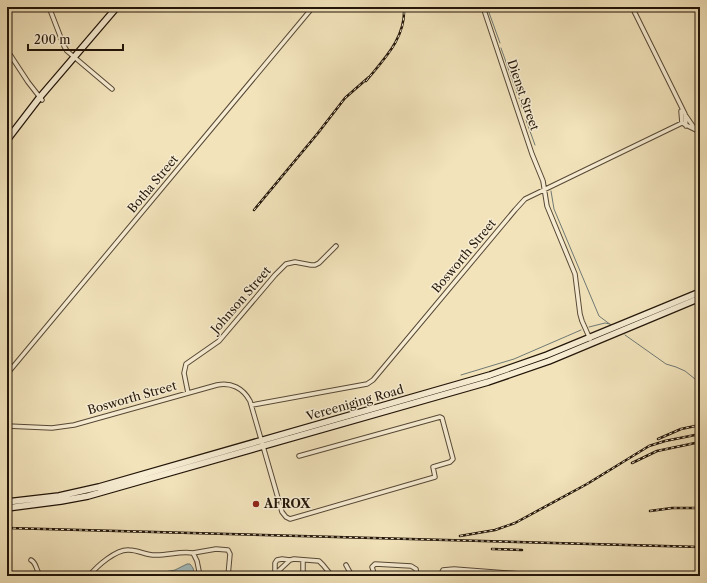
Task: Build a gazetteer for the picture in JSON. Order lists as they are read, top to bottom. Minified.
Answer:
{"streets":{"main road":["Vereeniging Road"],"street":["Dienst Street","Botha Street","Bosworth Street","Johnson Street"]},"crossings":[["Dienst Street","Bosworth Street"],["Dienst Street","Vereeniging Road"],["Bosworth Street","Johnson Street"],["Bosworth Street","Vereeniging Road"]],"places":["AFROX"],"scale_bar":"200 m"}
